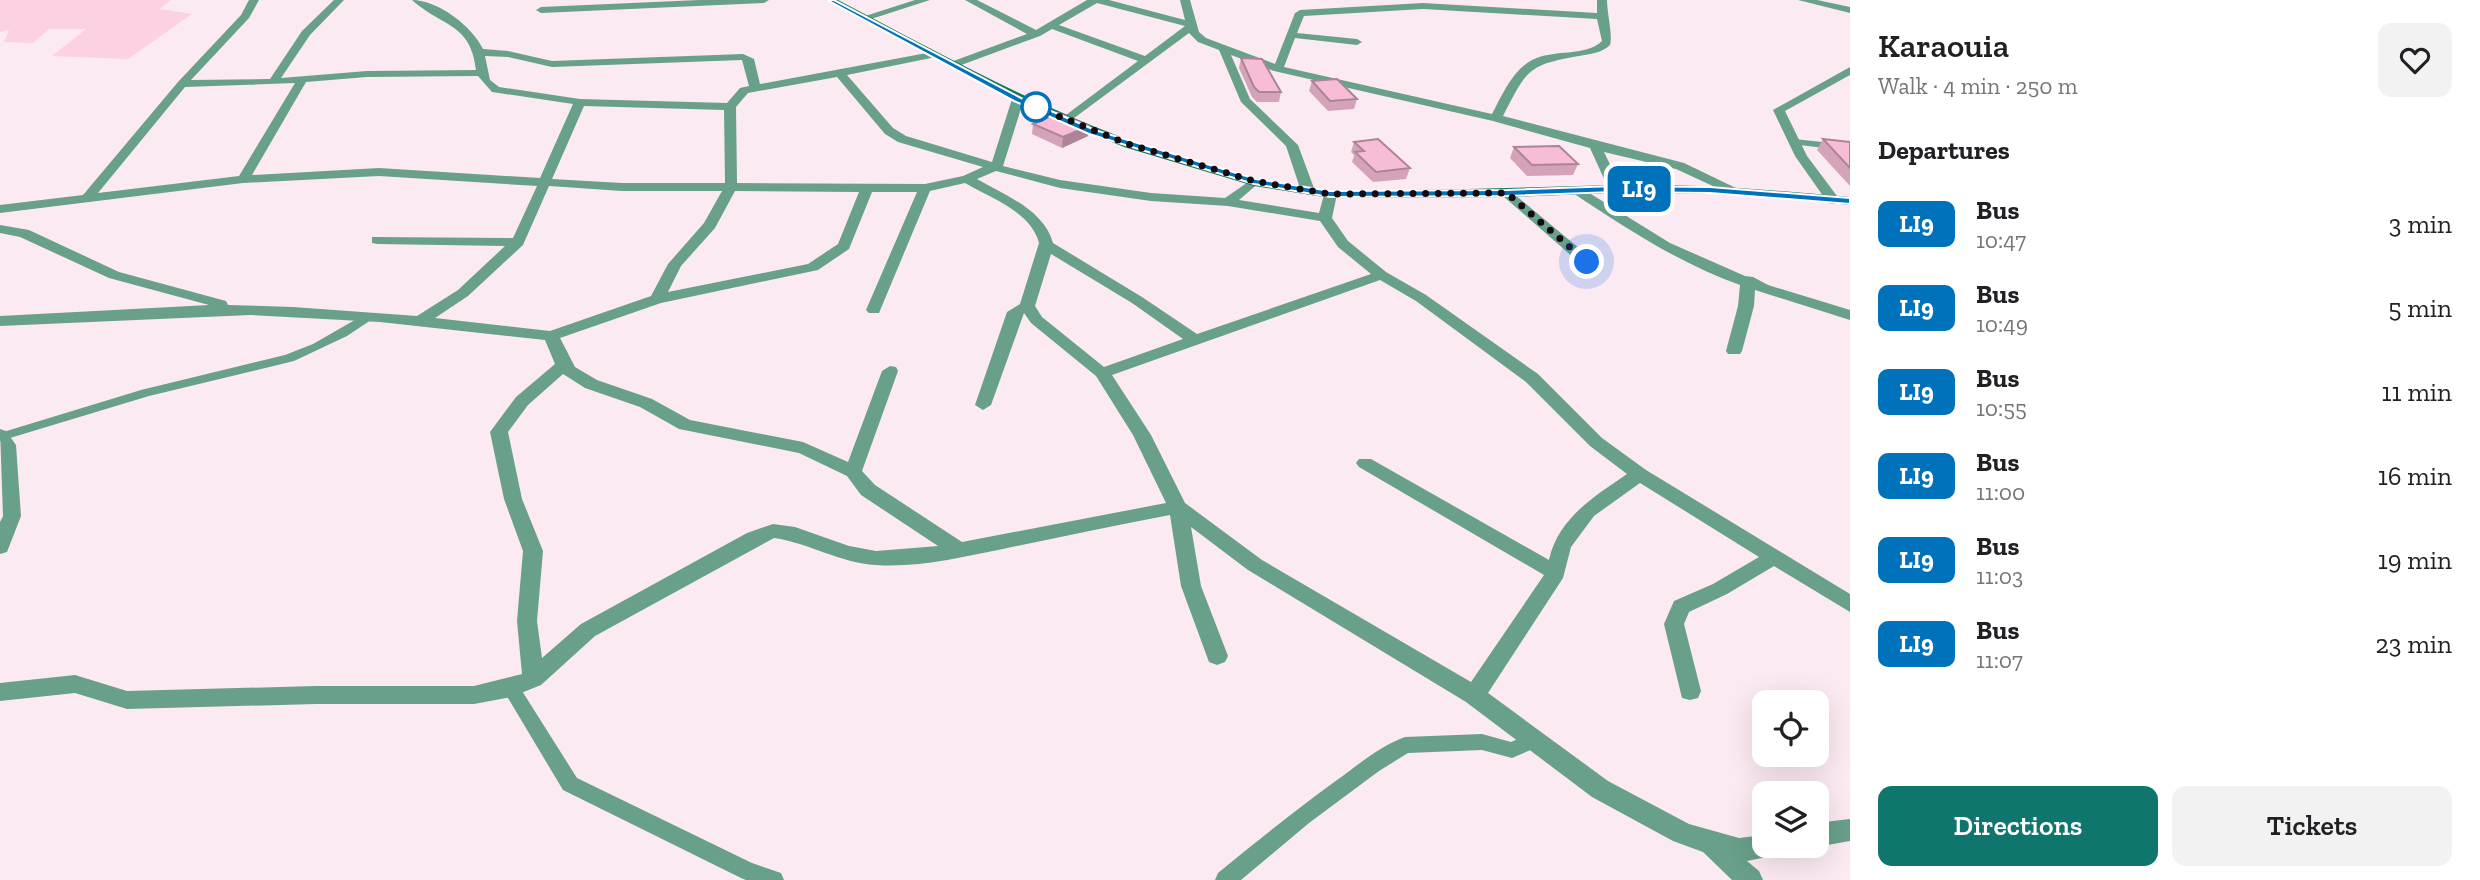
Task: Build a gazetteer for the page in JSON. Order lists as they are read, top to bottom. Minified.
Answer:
{"lines":["bus line LI9"],"page":{"on_map":"LI9","heading":[["Karaouia","Walk · 4 min · 250 m"],"Departures"],"list":[{"mark":"LI9","name":"Bus","note":"10:47","value":"3 min"},{"mark":"LI9","name":"Bus","note":"10:49","value":"5 min"},{"mark":"LI9","name":"Bus","note":"10:55","value":"11 min"},{"mark":"LI9","name":"Bus","note":"11:00","value":"16 min"},{"mark":"LI9","name":"Bus","note":"11:03","value":"19 min"},{"mark":"LI9","name":"Bus","note":"11:07","value":"23 min"}],"buttons":["Directions","Tickets"]}}
